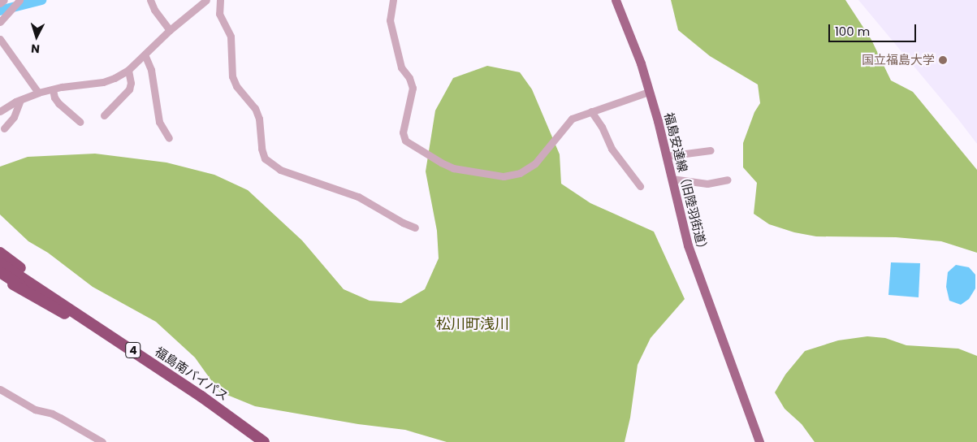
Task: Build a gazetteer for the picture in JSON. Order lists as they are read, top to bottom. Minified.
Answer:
{"streets":{"highway":["4","福島南バイパス"],"main road":["福島安達線（旧陸羽街道）"]},"districts":["松川町浅川"],"places":["国立福島大学"],"scale_bar":"100 m","north":"bottom"}
